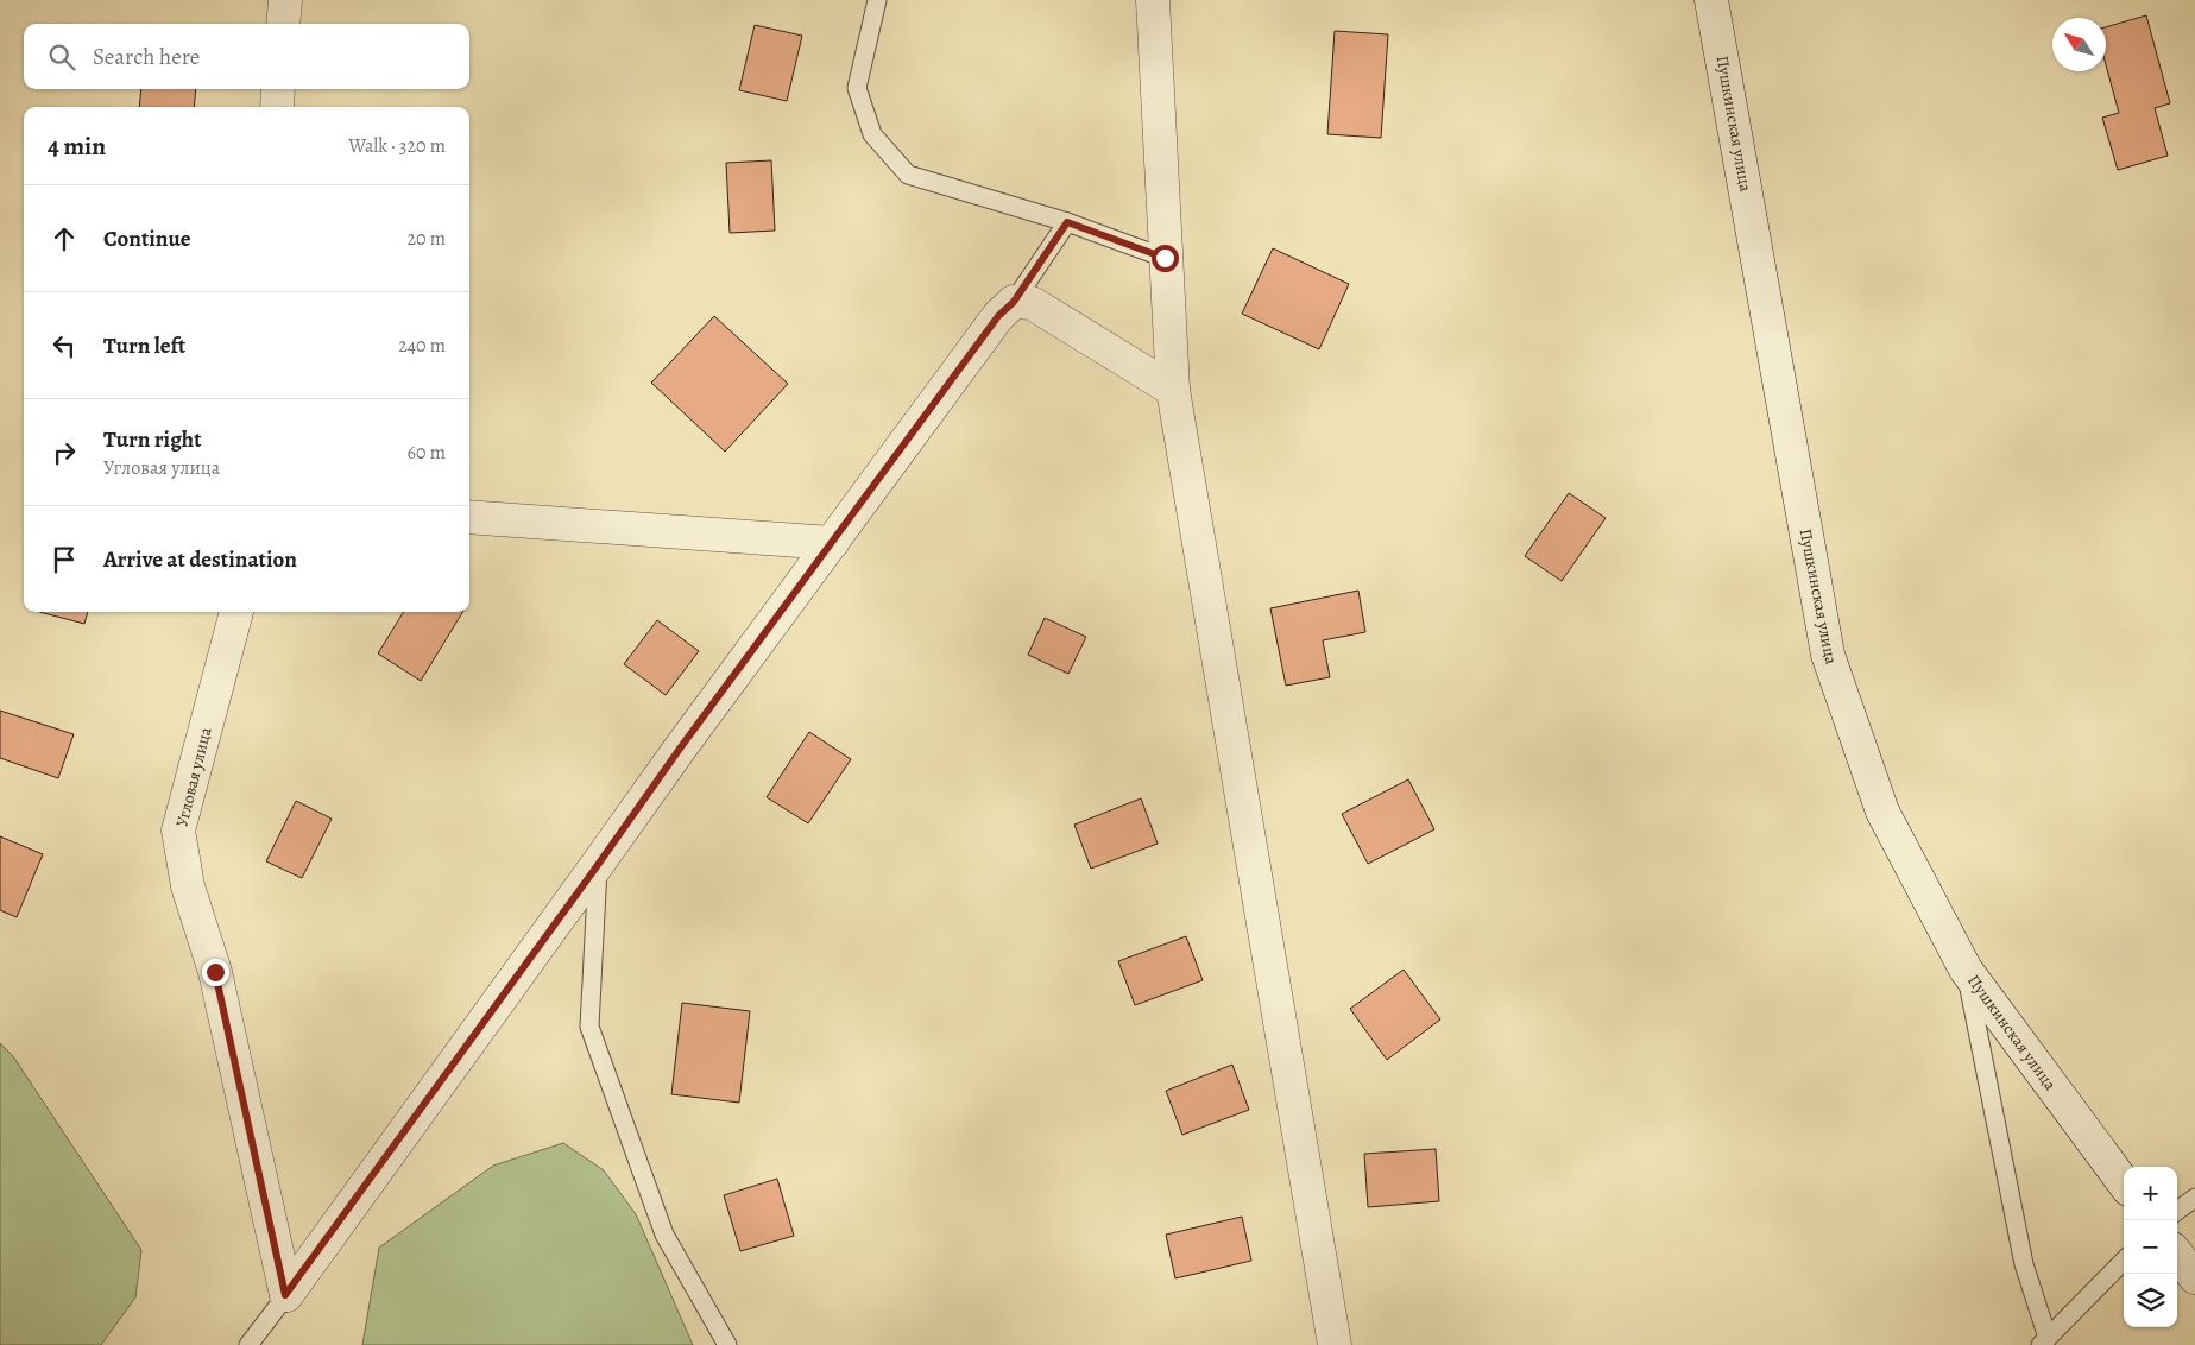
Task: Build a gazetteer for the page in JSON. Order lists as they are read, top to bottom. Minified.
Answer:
{"streets":{"street":["Пушкинская улица","Угловая улица"]},"north":"top left","page":{"search":"Search here","heading":["4 min","Walk · 320 m"],"list":[["Continue","20 m"],["Turn left","240 m"],["Turn right","Угловая улица","60 m"],"Arrive at destination"],"map_buttons":["+","−"]}}
